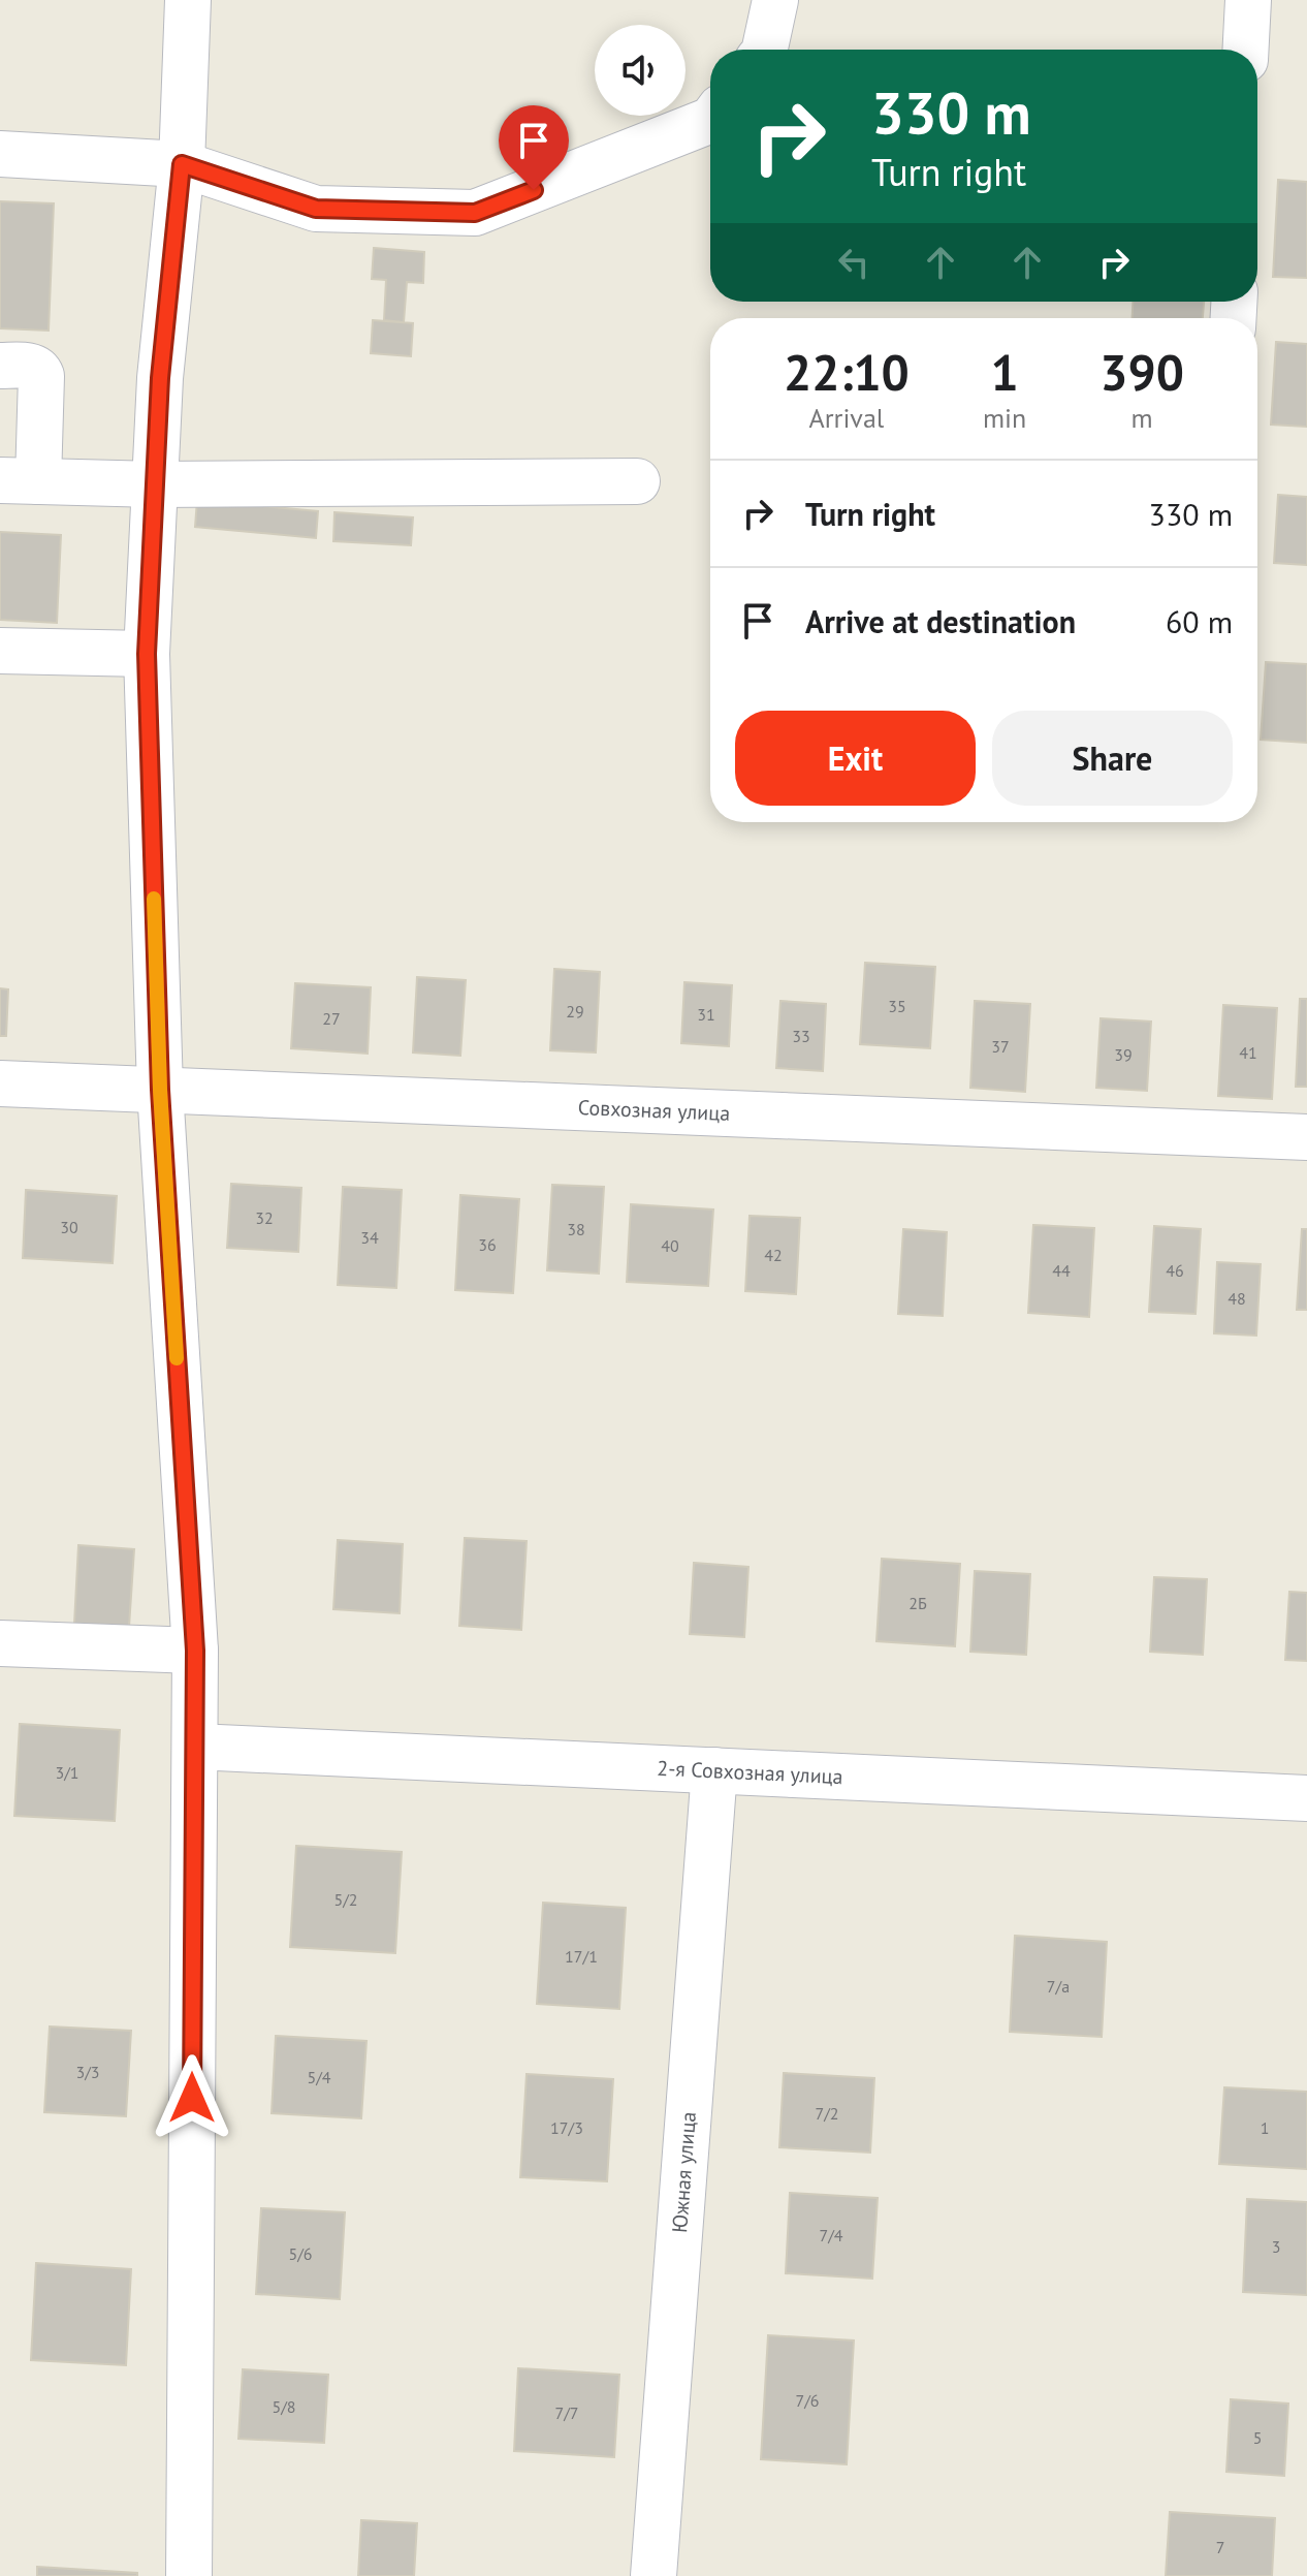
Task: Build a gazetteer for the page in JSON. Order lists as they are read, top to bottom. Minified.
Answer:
{"streets":{"street":["Совхозная улица","2-я Совхозная улица","Южная улица"]},"crossings":[["2-я Совхозная улица","Южная улица"]],"house_numbers":["35","29","31","27","33","37","41","39","32","30","38","34","36","40","42","44","46","48","2Б","3/1","5/2","17/1","7/а","3/3","5/4","7/2","17/3","1","7/4","3","5/6","7/6","5/8","7/7","5","7"],"page":{"turn":["330 m","Turn right"],"eta":["22:10","Arrival","1","min","390","m"],"list":[{"name":"Turn right","value":"330 m"},{"name":"Arrive at destination","value":"60 m"}],"buttons":["Exit","Share"]}}
